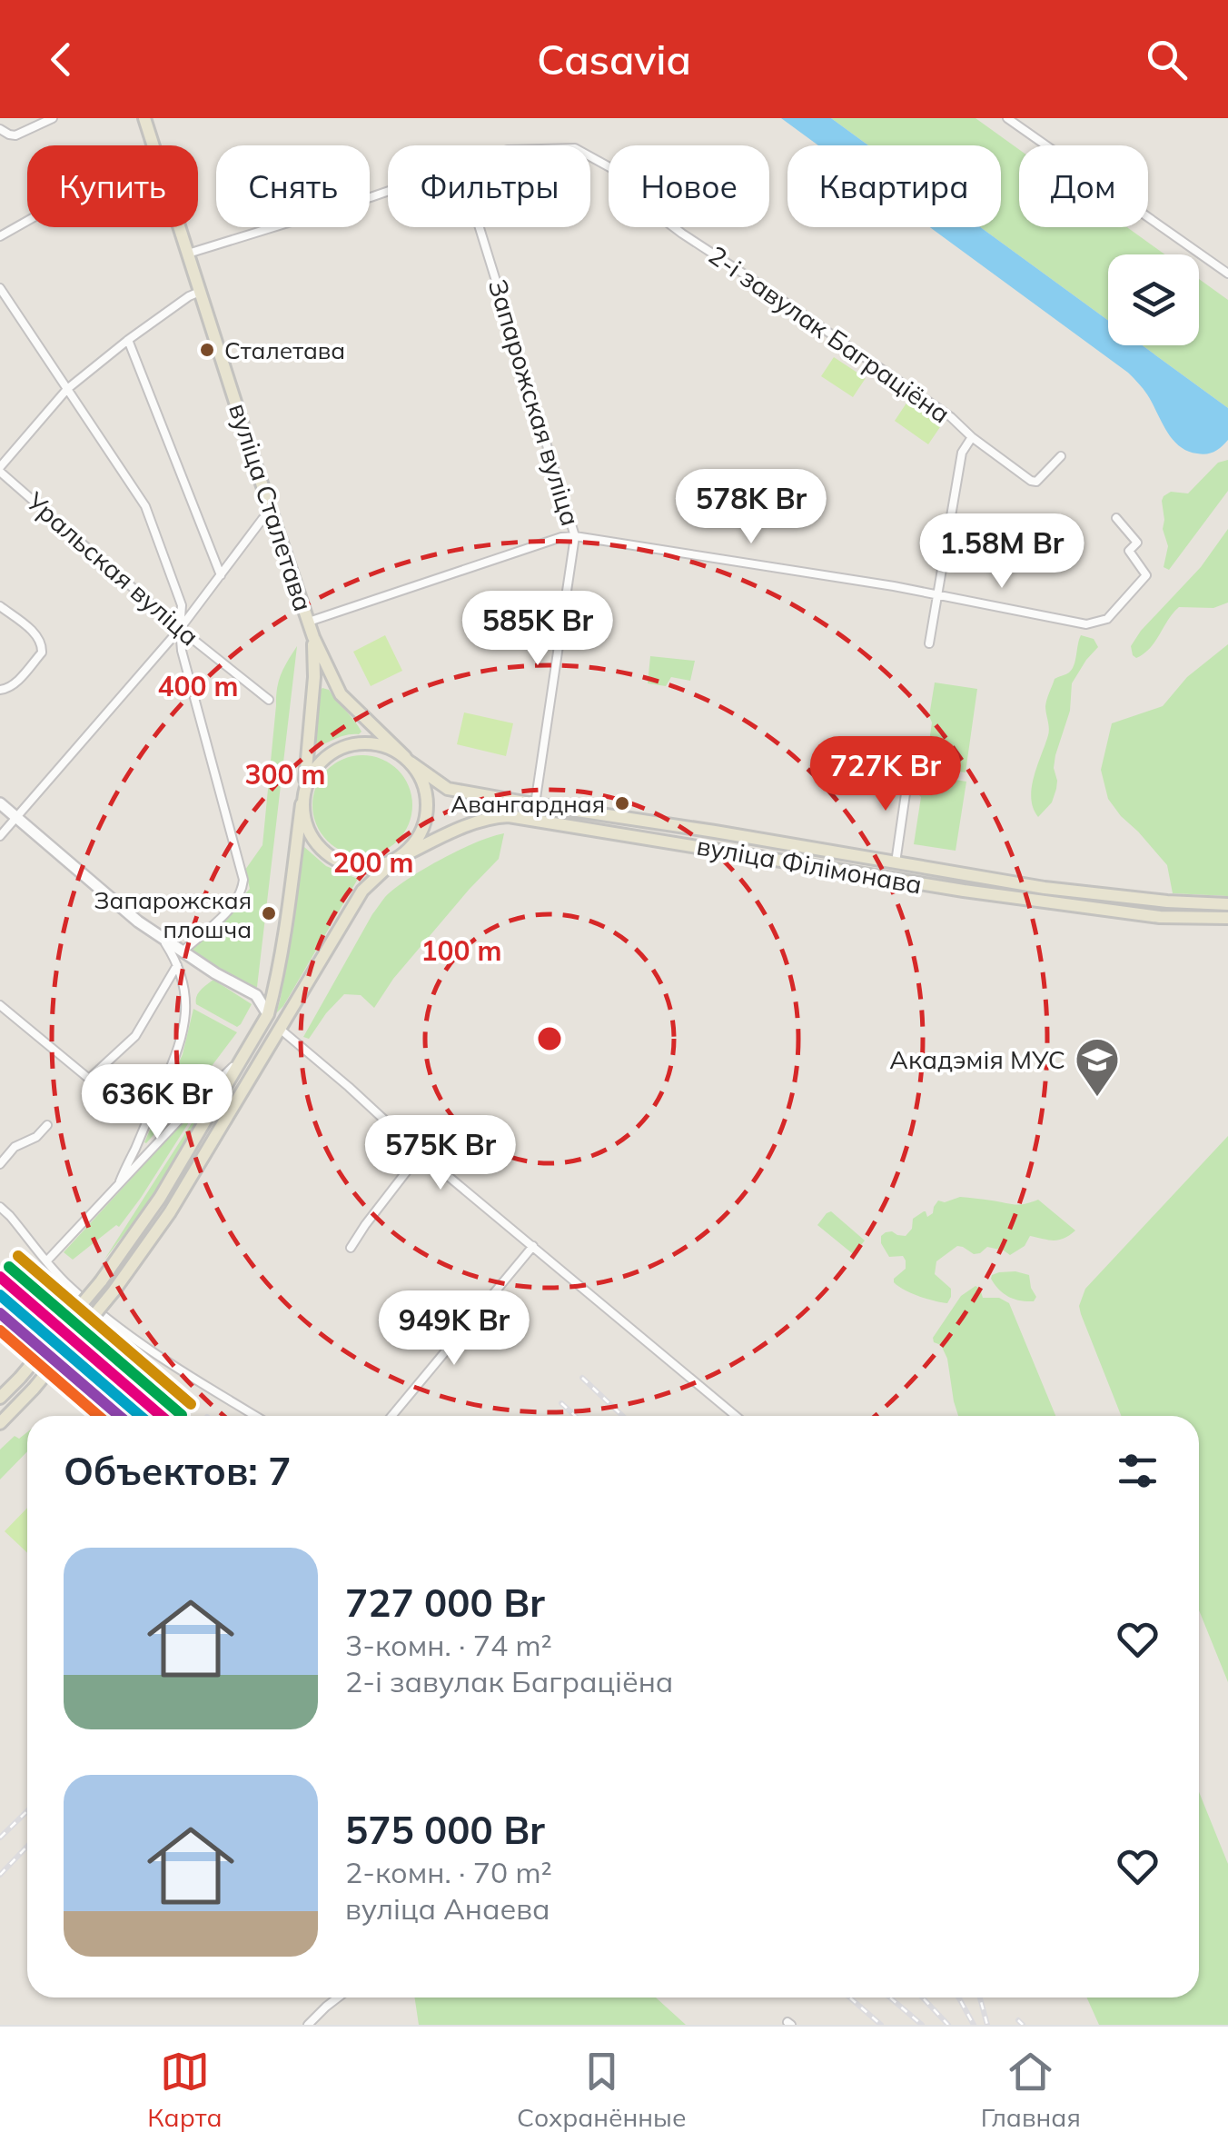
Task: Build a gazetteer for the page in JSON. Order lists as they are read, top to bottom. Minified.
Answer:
{"streets":{"main road":["вуліца Сталетава","вуліца Філімонава"],"street":["2-і завулак Баграціёна","Запарожская вуліца","Уральская вуліца"]},"crossings":[["2-і завулак Баграціёна","вуліца Сталетава"],["Запарожская вуліца","вуліца Філімонава"]],"places":{"other":["Сталетава","Авангардная","Запарожская плошча"],"school or university":["Акадэмія МУС"]},"page":{"header":"Casavia","chip":["Купить","Снять","Фильтры","Новое","Квартира","Дом"],"price":["578K Br","1.58M Br","585K Br","727K Br","636K Br","575K Br","949K Br"],"heading":"Объектов: 7","list":[{"name":"727 000 Br","note":"3-комн. · 74 m² · 2-і завулак Баграціёна"},{"name":"575 000 Br","note":"2-комн. · 70 m² · вуліца Анаева"}],"tabs":["Карта","Сохранённые","Главная"]},"rings":["400 m","300 m","200 m","100 m"]}
